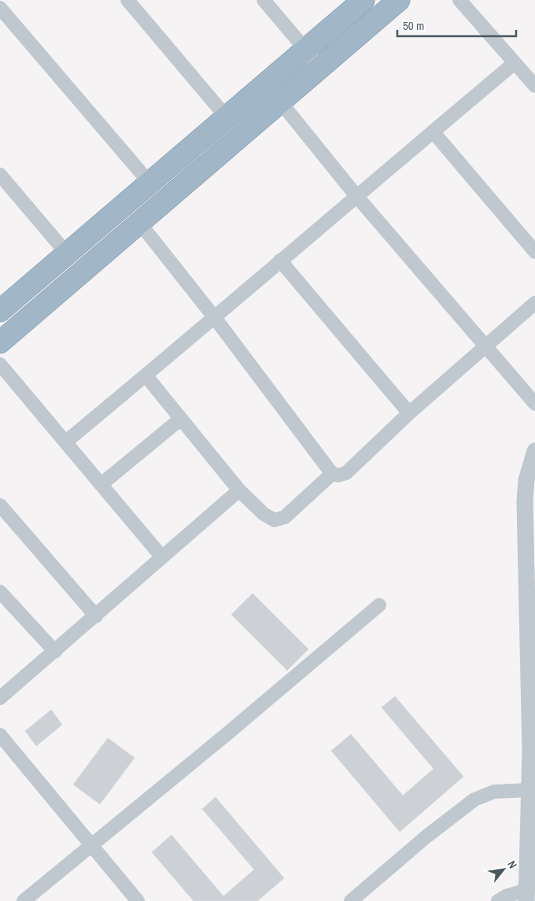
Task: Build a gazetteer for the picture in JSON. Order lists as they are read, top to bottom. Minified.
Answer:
{"scale_bar":"50 m","north":"top right"}
